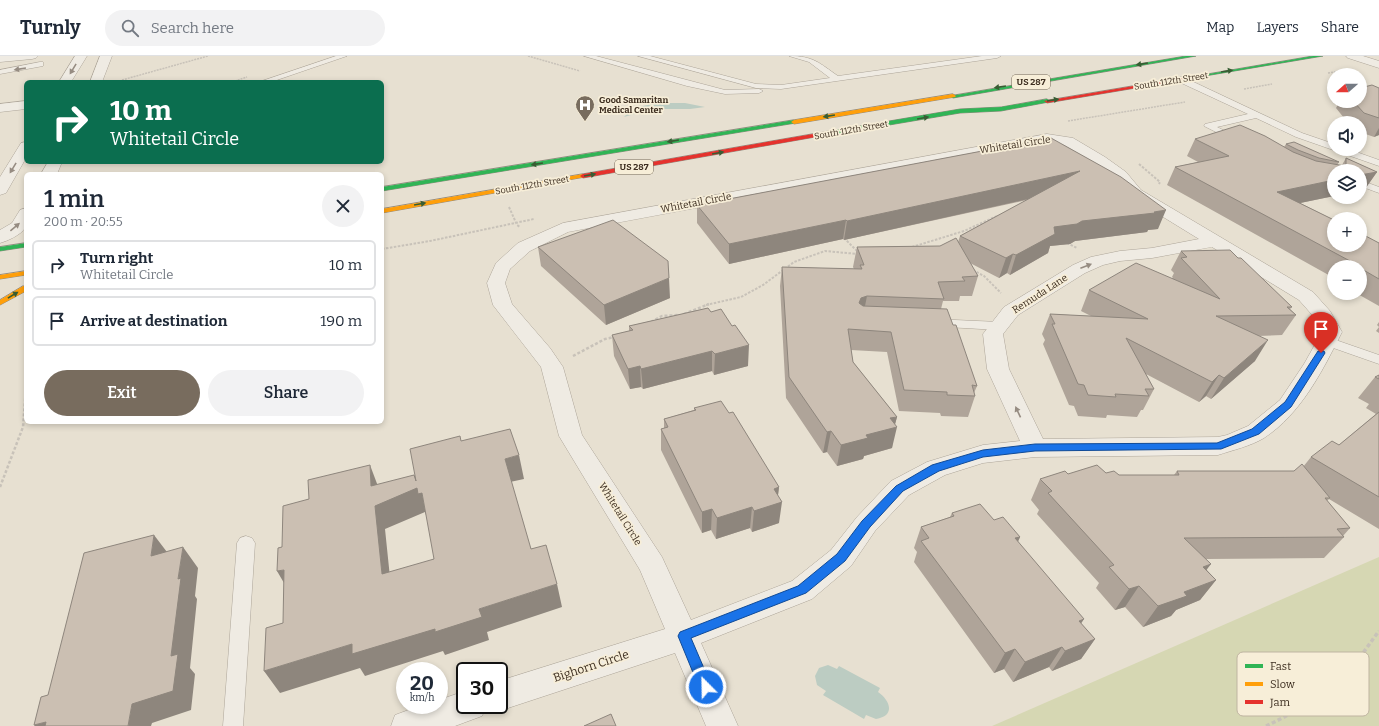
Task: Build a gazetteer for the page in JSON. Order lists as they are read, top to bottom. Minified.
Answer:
{"streets":{"main road":["South 112th Street","US 287"],"street":["Whitetail Circle","Remuda Lane","Bighorn Circle"]},"crossings":[["Whitetail Circle","Remuda Lane"],["Whitetail Circle","Bighorn Circle"]],"places":{"hospital":["Good Samaritan Medical Center"]},"legend":["Fast","Slow","Jam"],"north":"left","page":{"header":"Turnly","search":"Search here","nav":["Map","Layers","Share"],"map_buttons":["+","−"],"turn":["10 m","Whitetail Circle"],"heading":["1 min","200 m · 20:55"],"list":[{"name":"Turn right","note":"Whitetail Circle","value":"10 m"},{"name":"Arrive at destination","value":"190 m"}],"buttons":["Exit","Share"],"speed":"20 km/h","limit":"30"}}
